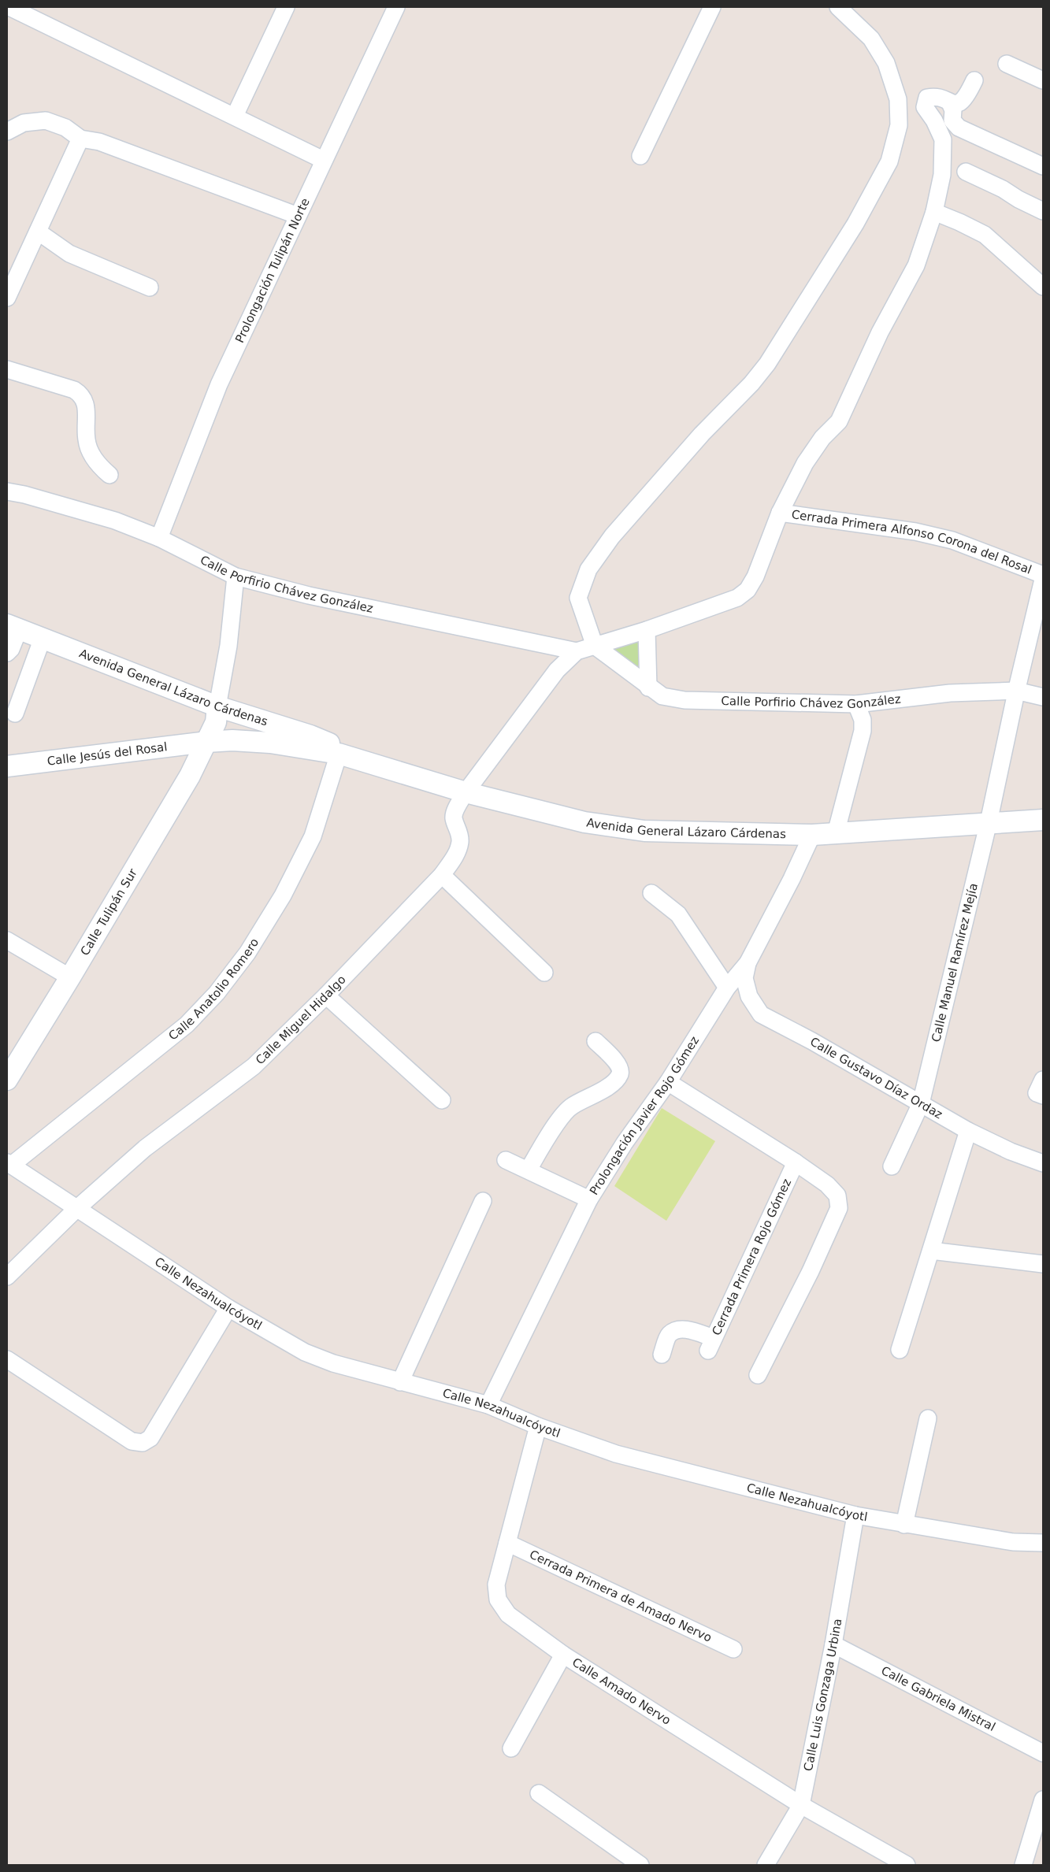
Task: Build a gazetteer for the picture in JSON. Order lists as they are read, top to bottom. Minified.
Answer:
{"streets":{"street":["Prolongación Tulipán Norte","Cerrada Primera Alfonso Corona del Rosal","Calle Porfirio Chávez González","Avenida General Lázaro Cárdenas","Calle Jesús del Rosal","Calle Tulipán Sur","Calle Manuel Ramírez Mejía","Calle Anatolio Romero","Calle Miguel Hidalgo","Calle Gustavo Díaz Ordaz","Prolongación Javier Rojo Gómez","Cerrada Primera Rojo Gómez","Calle Nezahualcóyotl","Cerrada Primera de Amado Nervo","Calle Amado Nervo","Calle Luis Gonzaga Urbina","Calle Gabriela Mistral"]},"crossings":[["Prolongación Tulipán Norte","Calle Porfirio Chávez González"],["Calle Porfirio Chávez González","Calle Manuel Ramírez Mejía"],["Calle Porfirio Chávez González","Calle Miguel Hidalgo"],["Avenida General Lázaro Cárdenas","Calle Jesús del Rosal"],["Avenida General Lázaro Cárdenas","Calle Tulipán Sur"],["Avenida General Lázaro Cárdenas","Calle Manuel Ramírez Mejía"],["Avenida General Lázaro Cárdenas","Calle Anatolio Romero"],["Avenida General Lázaro Cárdenas","Calle Miguel Hidalgo"],["Avenida General Lázaro Cárdenas","Prolongación Javier Rojo Gómez"],["Calle Jesús del Rosal","Calle Tulipán Sur"],["Calle Manuel Ramírez Mejía","Calle Gustavo Díaz Ordaz"],["Calle Anatolio Romero","Calle Nezahualcóyotl"],["Calle Miguel Hidalgo","Calle Nezahualcóyotl"],["Calle Gustavo Díaz Ordaz","Prolongación Javier Rojo Gómez"],["Prolongación Javier Rojo Gómez","Calle Nezahualcóyotl"],["Calle Nezahualcóyotl","Calle Amado Nervo"],["Calle Nezahualcóyotl","Calle Luis Gonzaga Urbina"],["Cerrada Primera de Amado Nervo","Calle Amado Nervo"],["Calle Amado Nervo","Calle Luis Gonzaga Urbina"],["Calle Luis Gonzaga Urbina","Calle Gabriela Mistral"]]}
